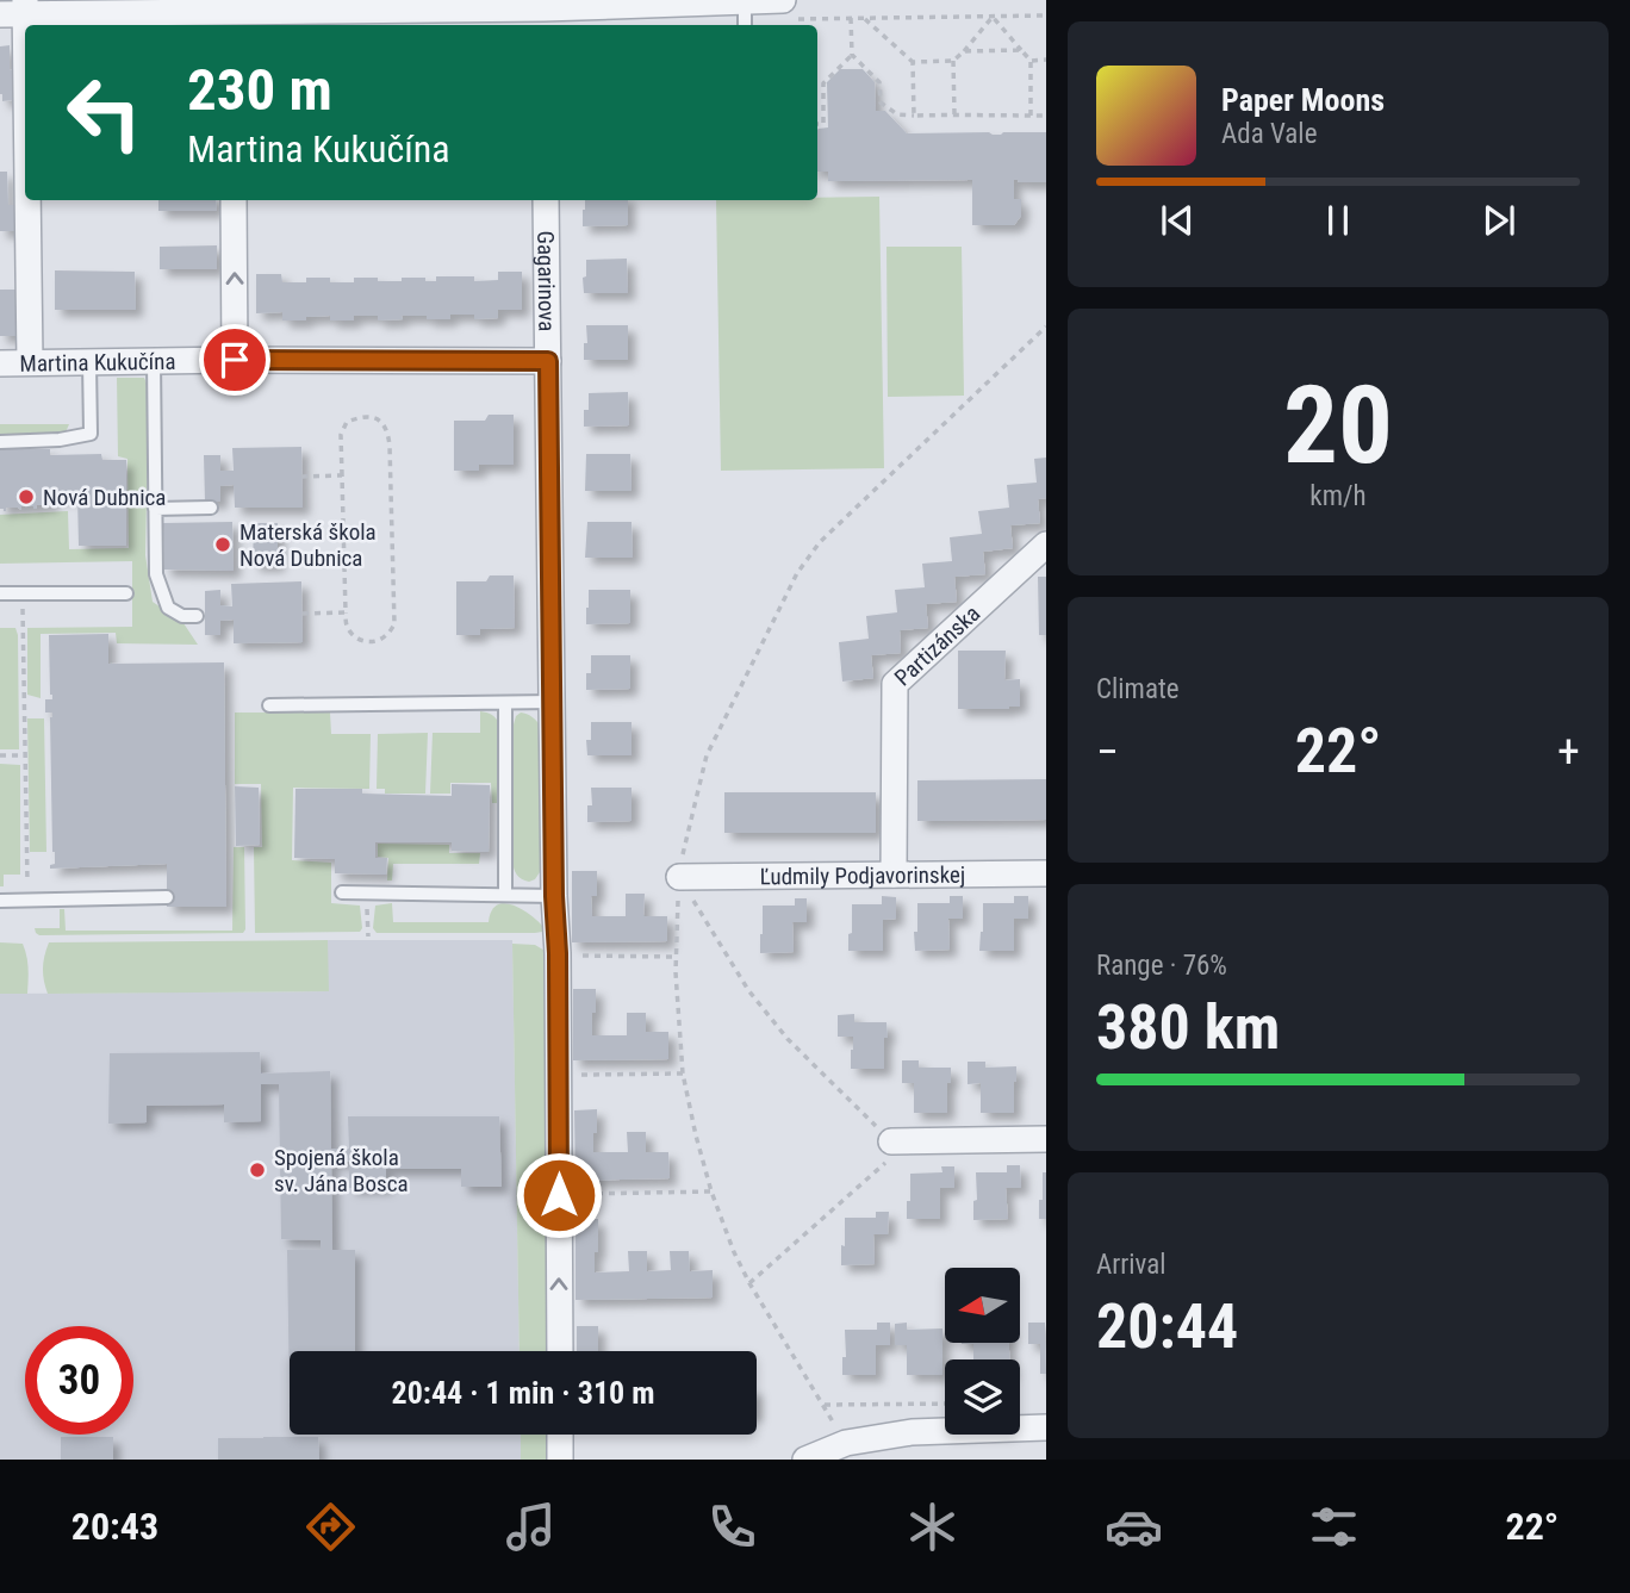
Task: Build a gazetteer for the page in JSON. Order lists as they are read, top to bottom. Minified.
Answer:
{"streets":{"street":["Gagarinova","Martina Kukučína","Partizánska","Ľudmily Podjavorinskej"]},"crossings":[["Gagarinova","Martina Kukučína"],["Partizánska","Ľudmily Podjavorinskej"]],"places":["Nová Dubnica","Materská škola Nová Dubnica","Spojená škola sv. Jána Bosca"],"north":"left","page":{"turn":["230 m","Martina Kukučína"],"song":["Paper Moons","Ada Vale"],"tile":[["20","km/h"],"Climate",["Range · 76%","380 km"],["Arrival","20:44"]],"heat":["−","22°","+"],"limit":"30","trip":"20:44 · 1 min · 310 m","tabs":["20:43","22°"]}}
